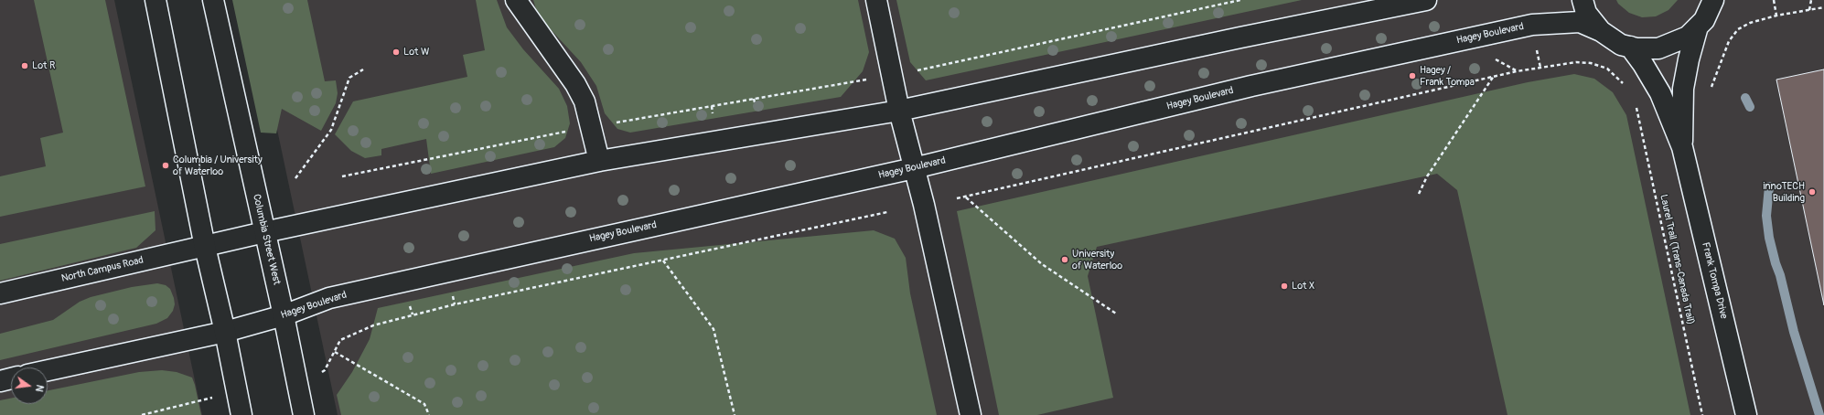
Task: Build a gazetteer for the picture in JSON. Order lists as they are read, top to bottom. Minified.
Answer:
{"streets":{"street":["Hagey Boulevard","Columbia Street West","North Campus Road","Frank Tompa Drive"],"path":["Laurel Trail (Trans-Canada Trail)"]},"crossings":[["Hagey Boulevard","Columbia Street West"]],"places":["Lot W","Lot R","Hagey / Frank Tompa","Columbia / University of Waterloo","innoTECH Building","University of Waterloo","Lot X"],"north":"right"}
